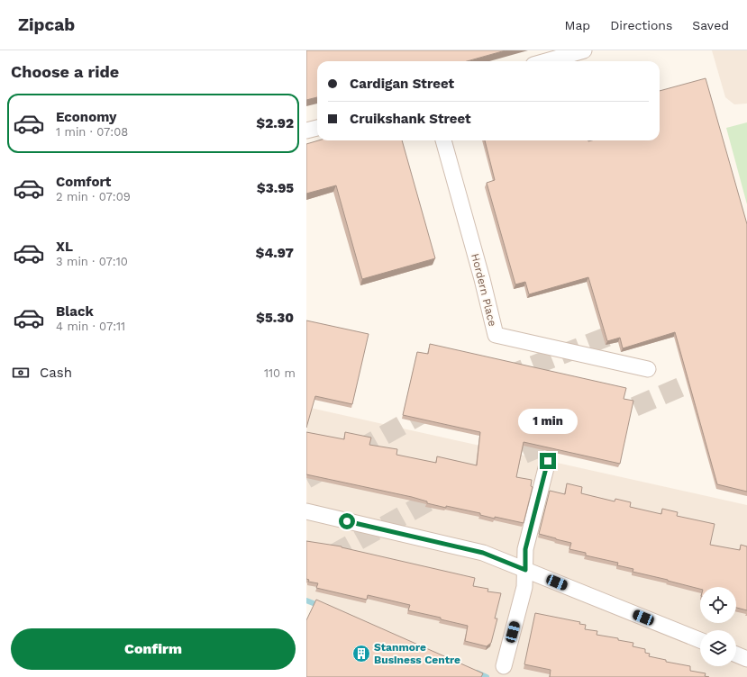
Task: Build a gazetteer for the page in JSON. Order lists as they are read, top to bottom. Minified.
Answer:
{"streets":{"street":["Hordern Place"]},"places":{"building":["Stanmore Business Centre"]},"page":{"header":"Zipcab","nav":["Map","Directions","Saved"],"heading":"Choose a ride","banner":["Cardigan Street","Cruikshank Street"],"list":[{"name":"Economy","note":"1 min · 07:08","value":"$2.92"},{"name":"Comfort","note":"2 min · 07:09","value":"$3.95"},{"name":"XL","note":"3 min · 07:10","value":"$4.97"},{"name":"Black","note":"4 min · 07:11","value":"$5.30"}],"pay":["Cash","110 m"],"bubble":"1 min","buttons":"Confirm"}}
